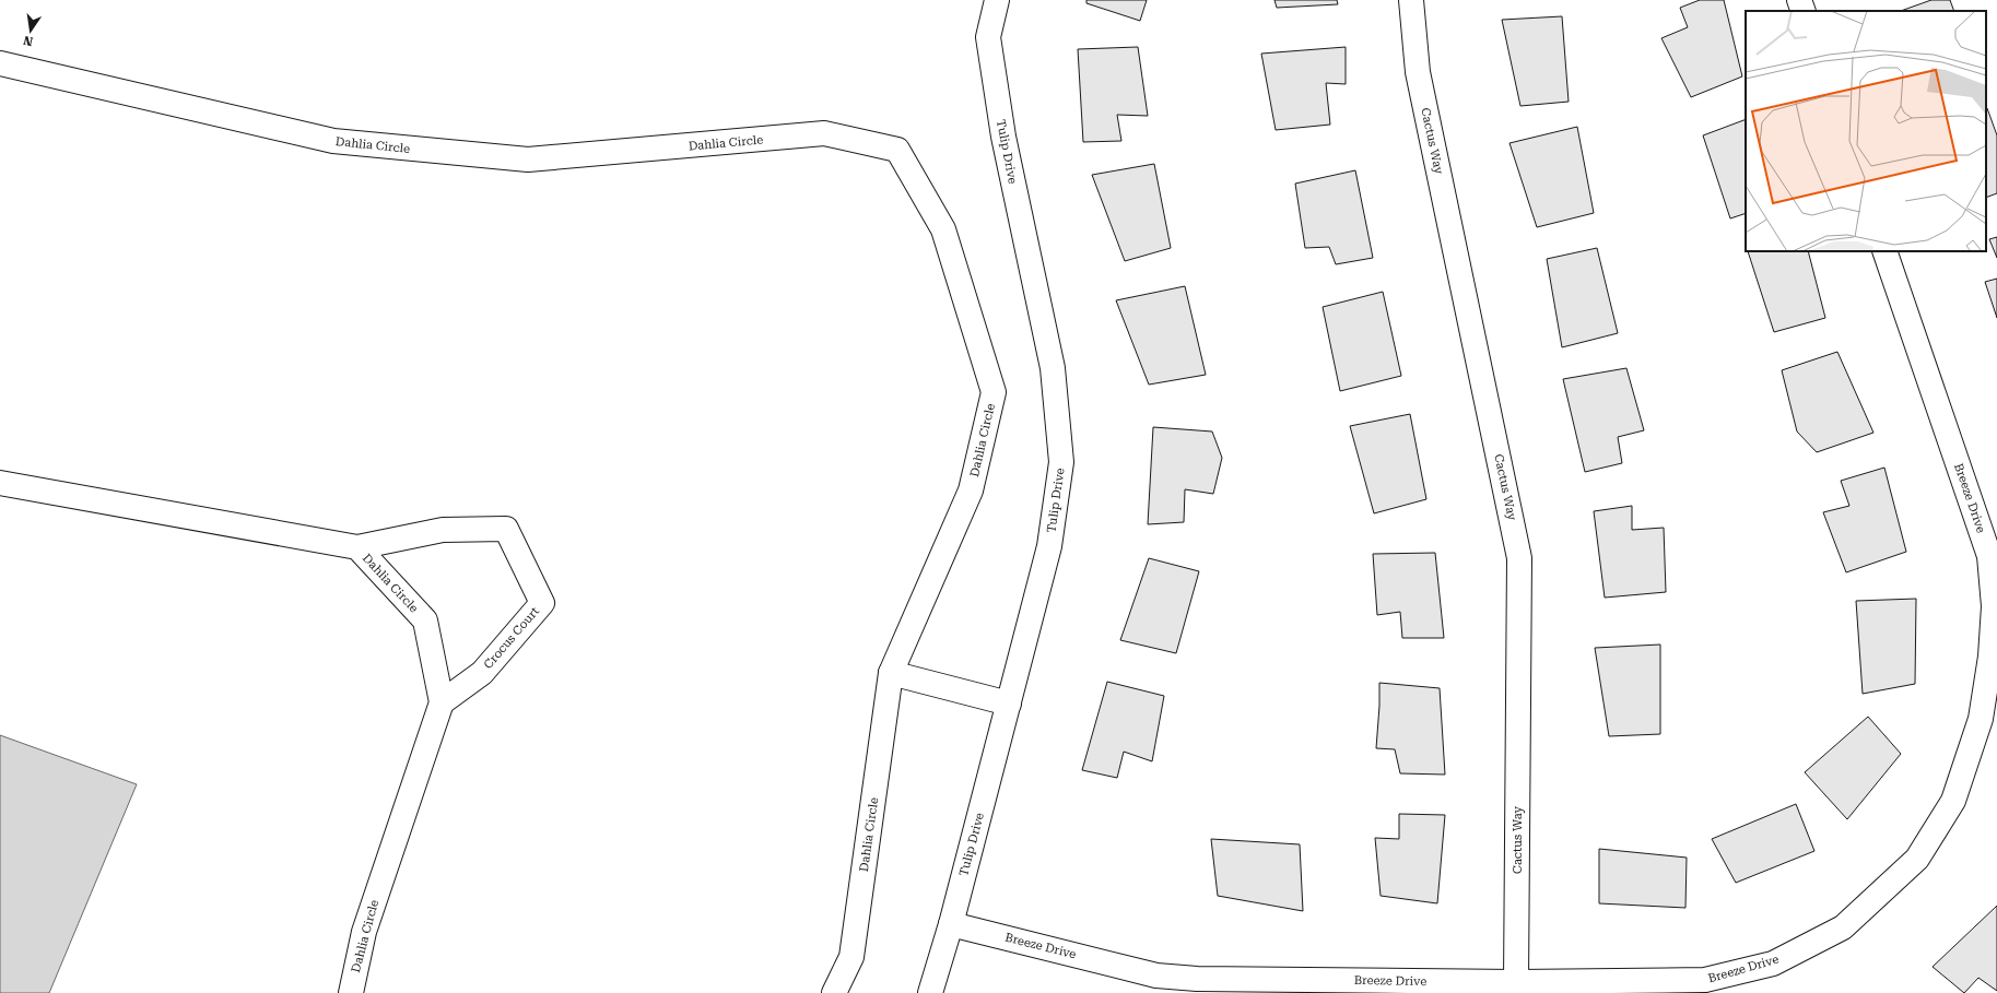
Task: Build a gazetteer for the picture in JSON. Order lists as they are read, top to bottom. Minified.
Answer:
{"streets":{"street":["Cactus Way","Dahlia Circle","Tulip Drive","Breeze Drive","Crocus Court"]},"crossings":[["Cactus Way","Breeze Drive"],["Dahlia Circle","Crocus Court"],["Tulip Drive","Breeze Drive"]],"north":"bottom"}
